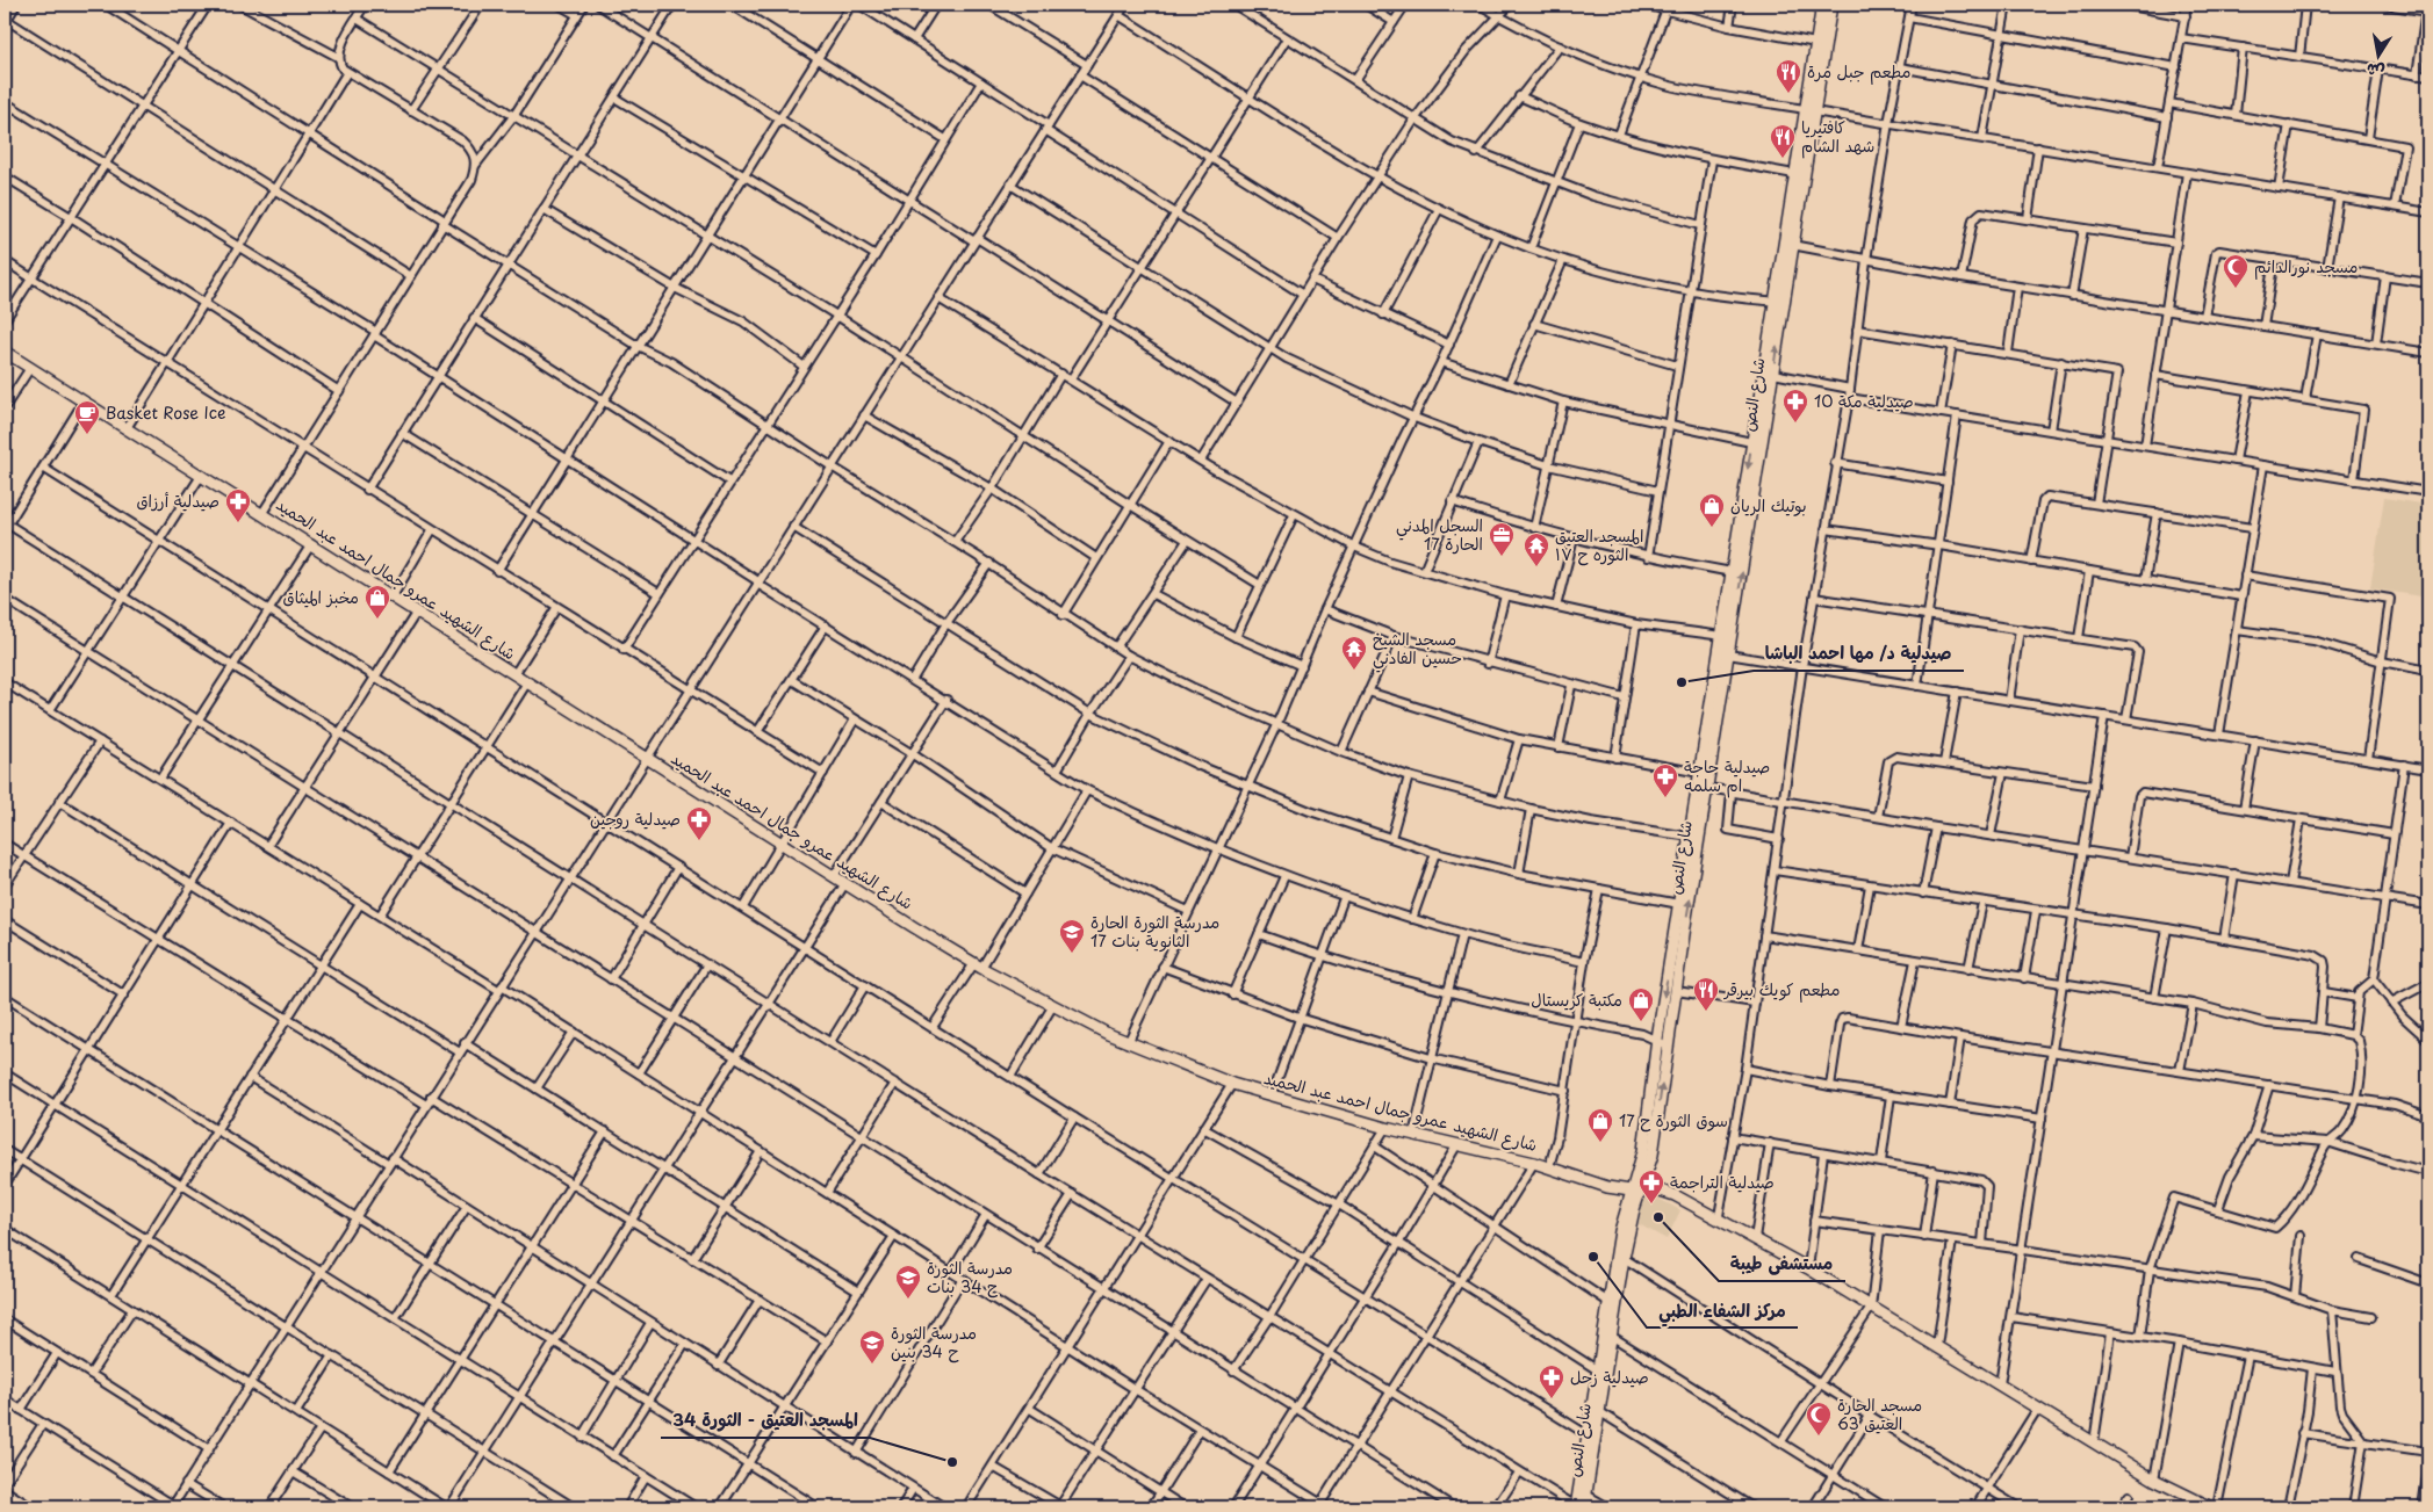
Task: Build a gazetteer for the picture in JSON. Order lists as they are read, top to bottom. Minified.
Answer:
{"streets":{"main road":["شارع النص","شارع الشهيد عمرو جمال احمد عبد الحميد"]},"crossings":[["شارع النص","شارع الشهيد عمرو جمال احمد عبد الحميد"]],"places":{"restaurant":["مطعم جبل مرة","كافتيريا شهد الشام","مطعم كويك بيرقر"],"mosque":["مسجد نورالدائم","مسجد الحارة 63 العتيق"],"pharmacy":["صيدلية مكة 10","صيدلية أرزاق","صيدلية حاجة ام سلمه","صيدلية روجين","صيدلية التراجمة","صيدلية زحل"],"cafe":["Basket Rose Ice"],"shop":["بوتيك الريان","مخبز الميثاق","مكتبة كريستال","سوق الثورة ح 17"],"office":["السجل المدني الحارة 17"],"temple":["المسجد العتيق الثوره ح ١٧","مسجد الشيخ حسين الفادني"],"other":["صيدلية د/ مها احمد الباشا","مستشفى طيبة","مركز الشفاء الطبي","المسجد العتيق - الثورة 34"],"school or university":["مدرسة الثورة الحارة 17 الثانوية بنات","مدرسة الثورة ح 34 بنات","مدرسة الثورة ح 34 بنين"]},"north":"bottom"}
